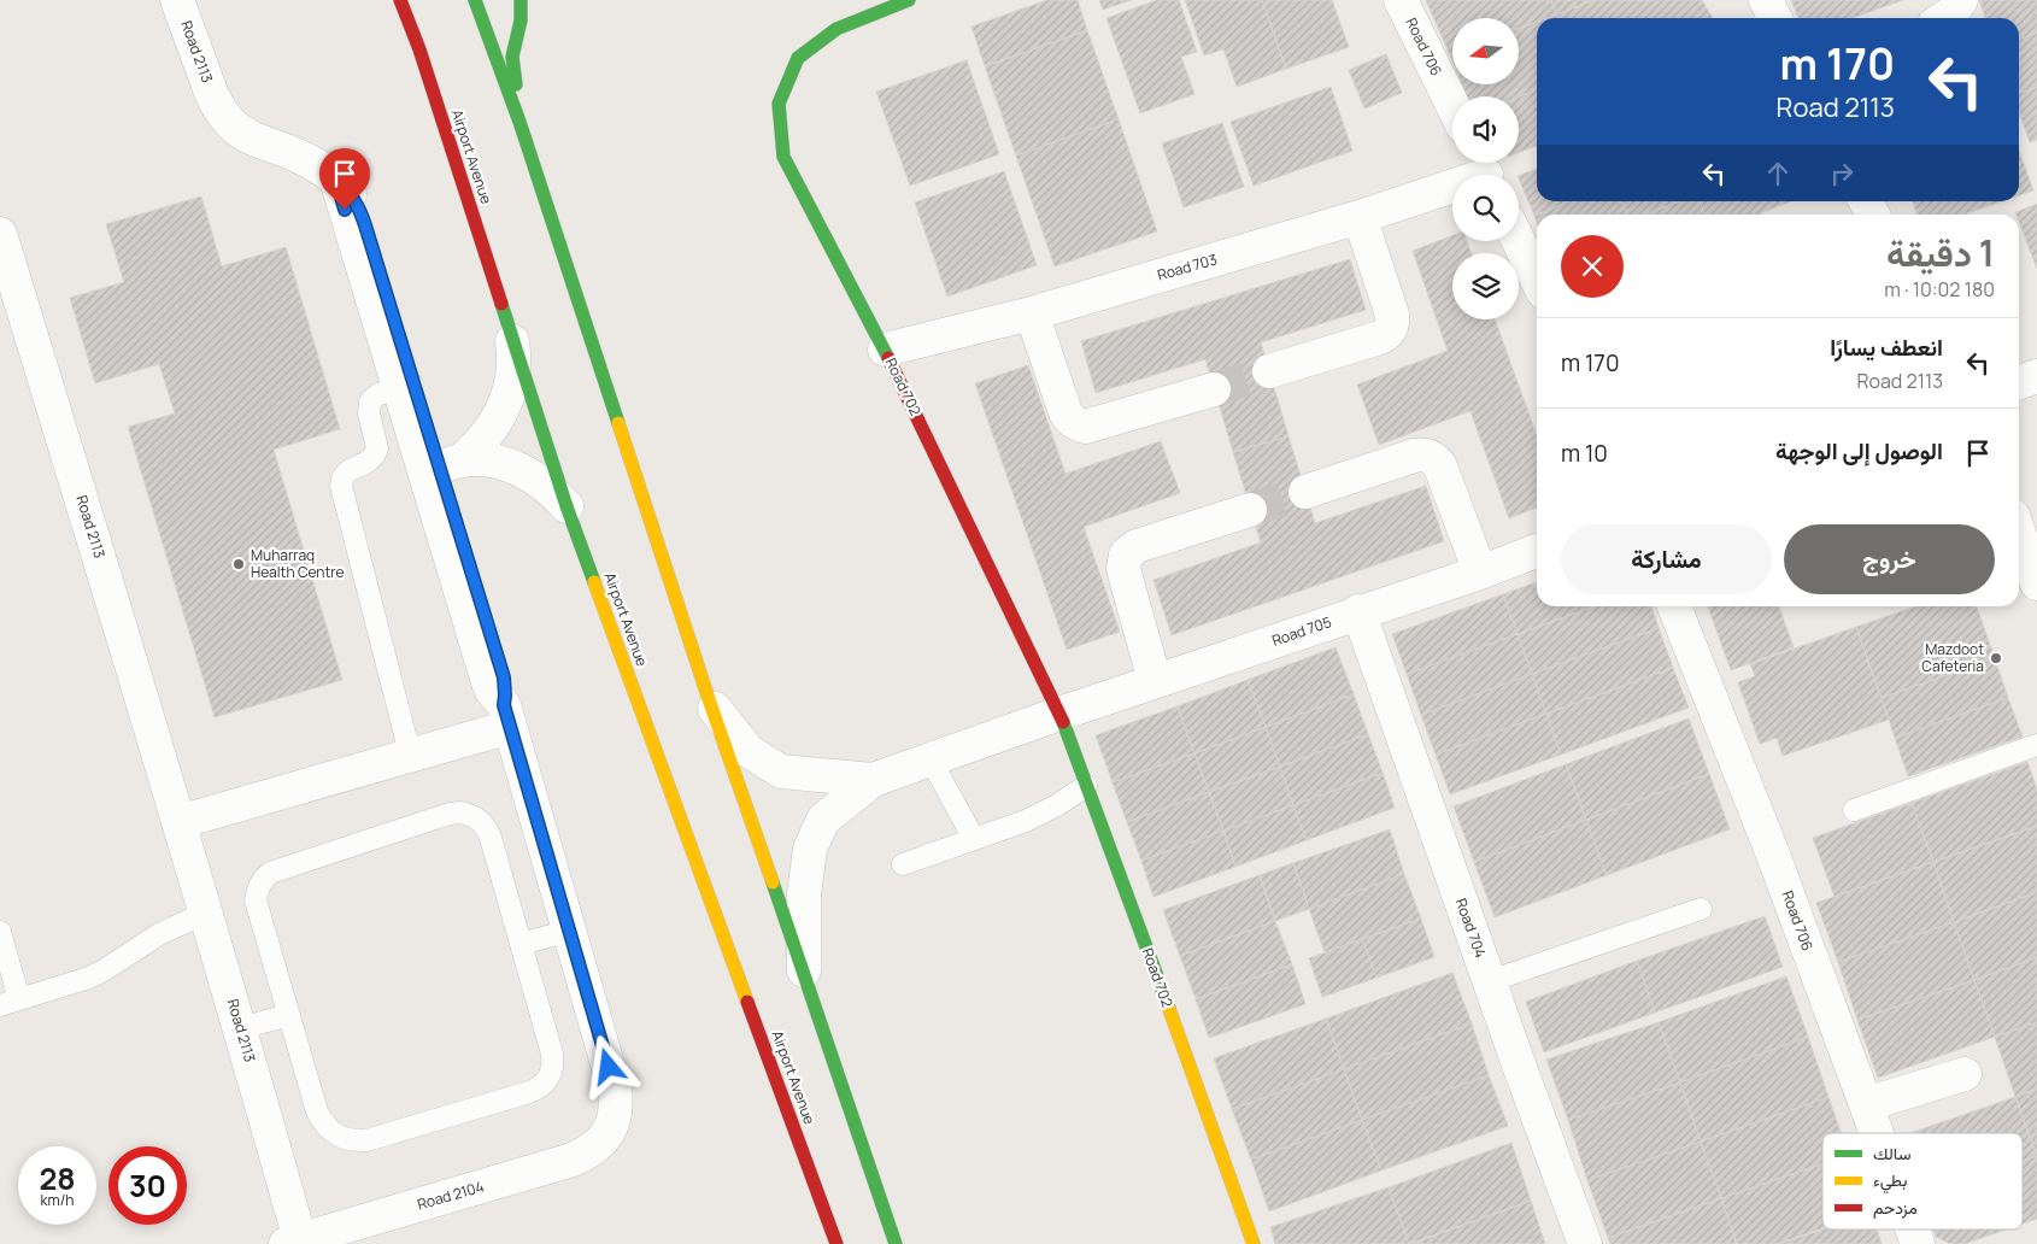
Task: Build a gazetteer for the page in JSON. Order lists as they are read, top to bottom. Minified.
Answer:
{"streets":{"main road":["Airport Avenue","Road 702"],"street":["Road 706","Road 2113","Road 703","Road 705","Road 704","Road 2104"]},"crossings":[["Road 2113","Road 2104"],["Road 703","Road 702"],["Road 702","Road 705"],["Road 705","Road 704"]],"places":["Muharraq Health Centre","Mazdoot Cafeteria"],"legend":["سالك","بطيء","مزدحم"],"north":"left","page":{"turn":["170 m","Road 2113"],"heading":["1 دقيقة","180 m · 10:02"],"list":[{"name":"انعطف يسارًا","note":"Road 2113","value":"170 m"},{"name":"الوصول إلى الوجهة","value":"10 m"}],"buttons":["خروج","مشاركة"],"speed":"28 km/h","limit":"30"}}
